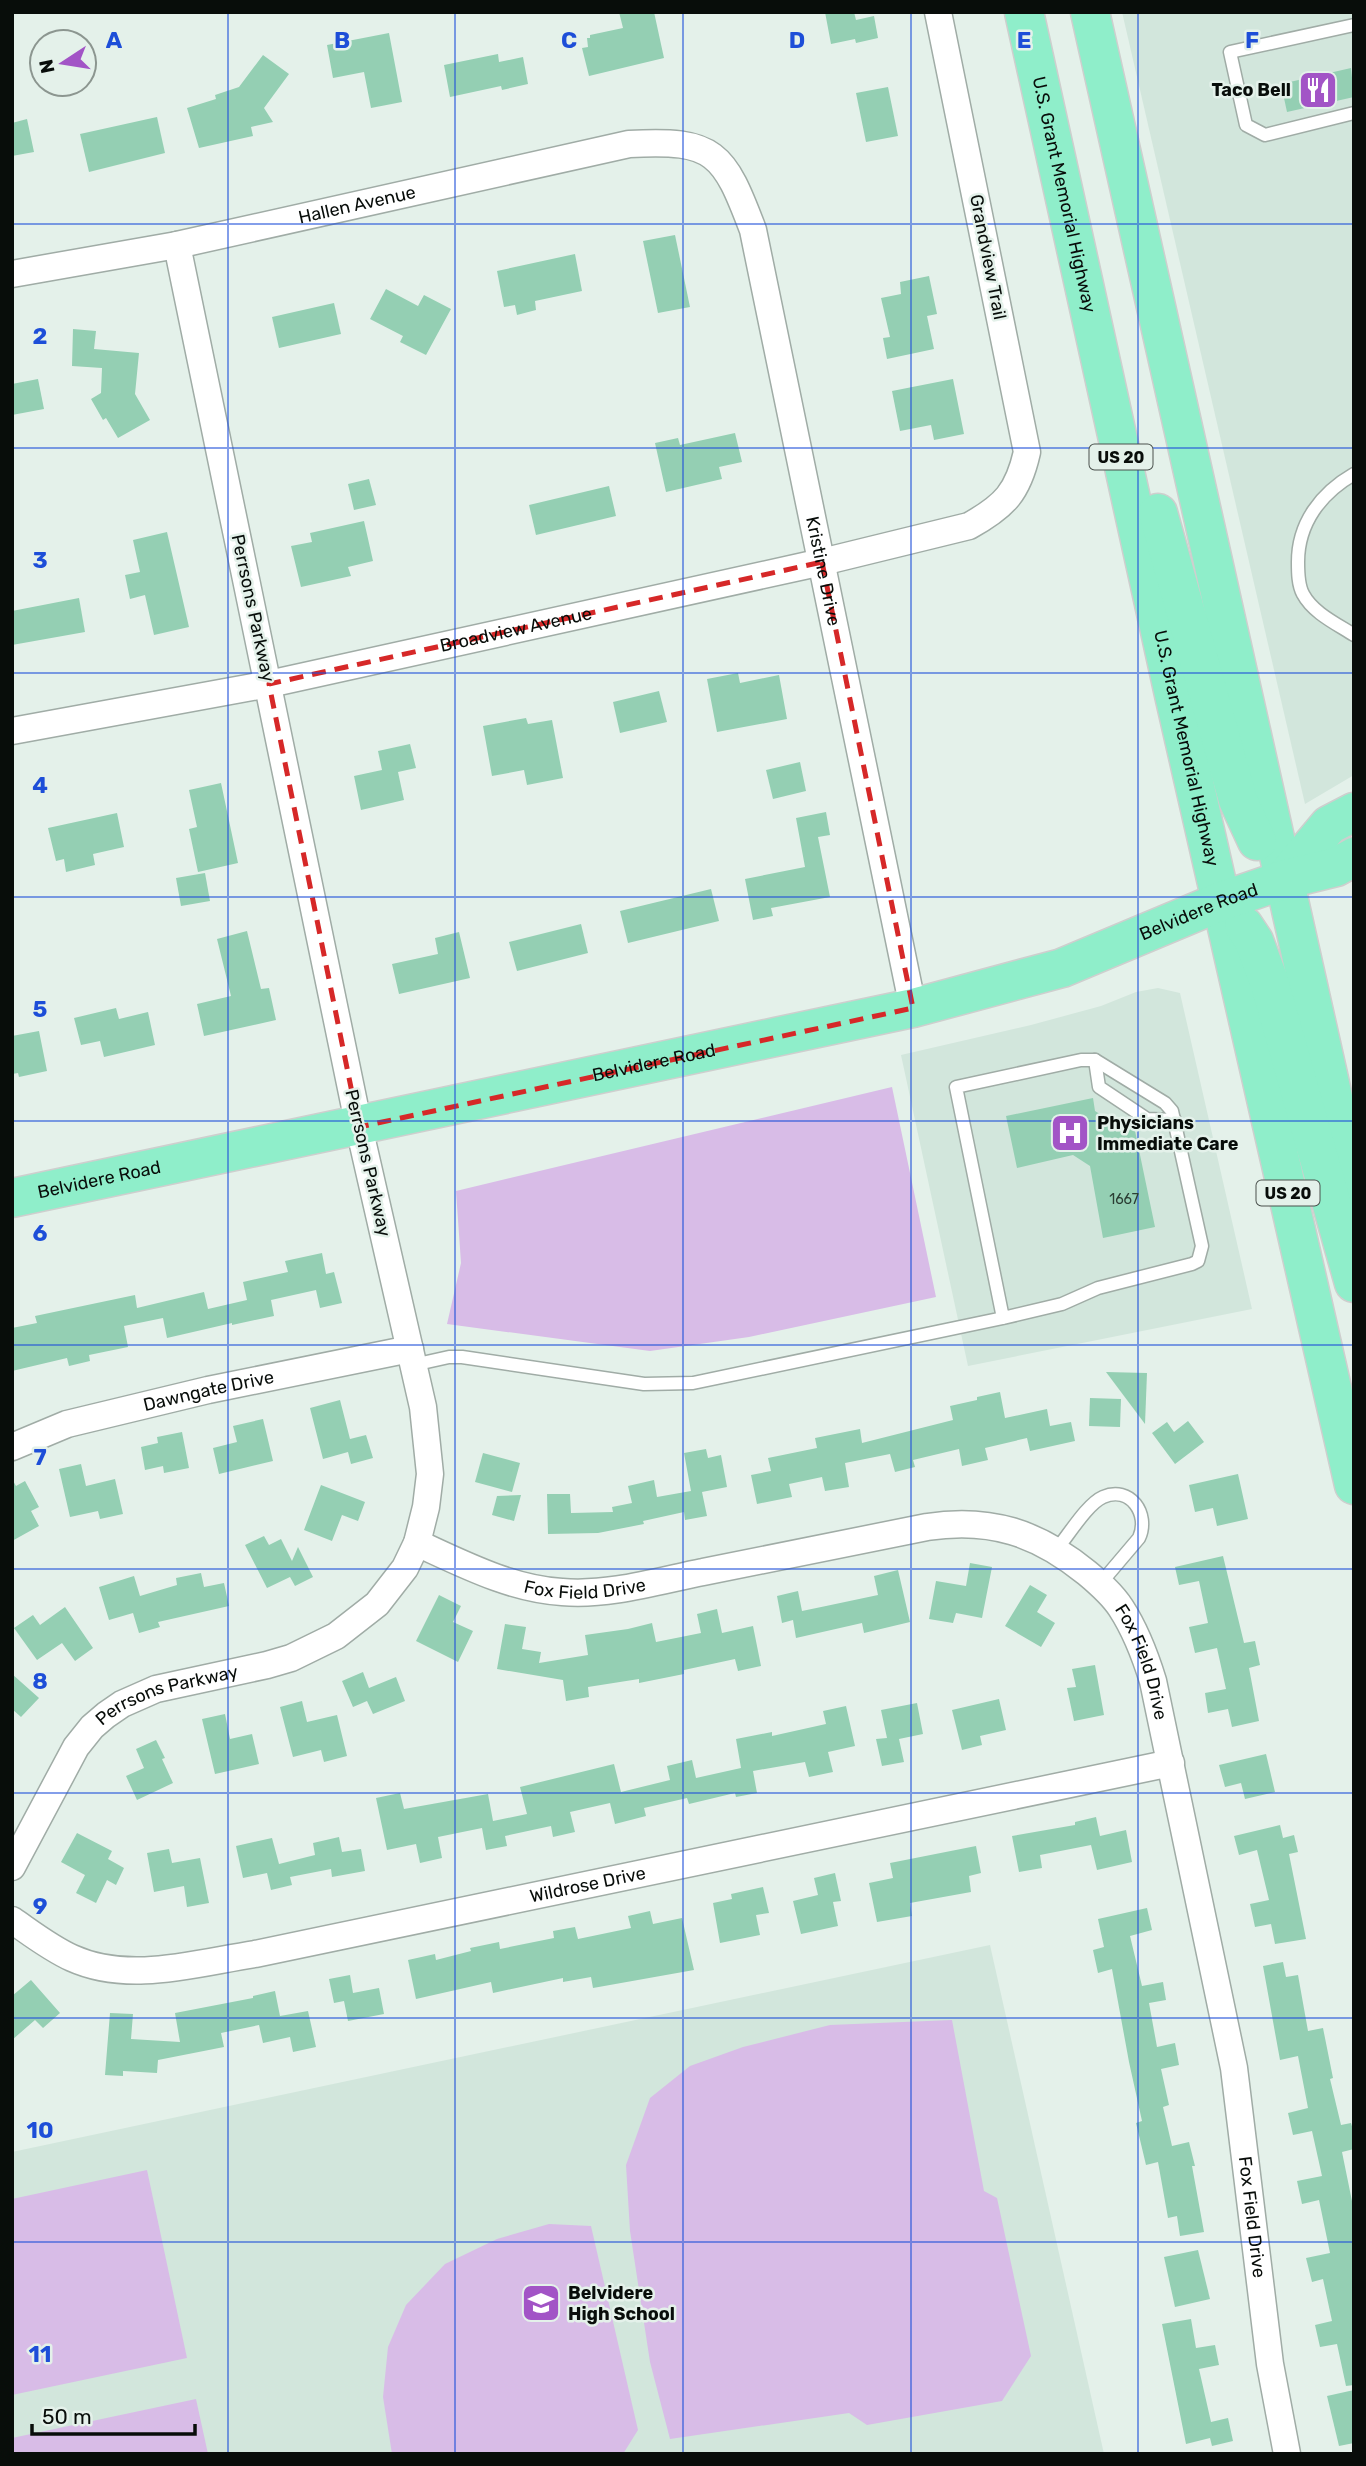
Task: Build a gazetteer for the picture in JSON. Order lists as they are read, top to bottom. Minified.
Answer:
{"streets":{"main road":["U.S. Grant Memorial Highway","US 20","Belvidere Road"],"street":["Hallen Avenue","Grandview Trail","Kristine Drive","Perrsons Parkway","Broadview Avenue","Dawngate Drive","Fox Field Drive","Wildrose Drive"]},"crossings":[["U.S. Grant Memorial Highway","Belvidere Road"],["Hallen Avenue","Kristine Drive"],["Hallen Avenue","Perrsons Parkway"],["Grandview Trail","Broadview Avenue"],["Kristine Drive","Broadview Avenue"],["Kristine Drive","Belvidere Road"],["Perrsons Parkway","Broadview Avenue"],["Perrsons Parkway","Belvidere Road"],["Perrsons Parkway","Dawngate Drive"],["Perrsons Parkway","Fox Field Drive"],["Fox Field Drive","Wildrose Drive"]],"places":{"restaurant":["Taco Bell"],"hospital":["Physicians Immediate Care"],"school or university":["Belvidere High School"]},"house_numbers":["1667"],"scale_bar":"50 m","north":"left","grid":{"columns":["A","B","C","D","E","F"],"rows":["2","3","4","5","6","7","8","9","10","11"]}}
